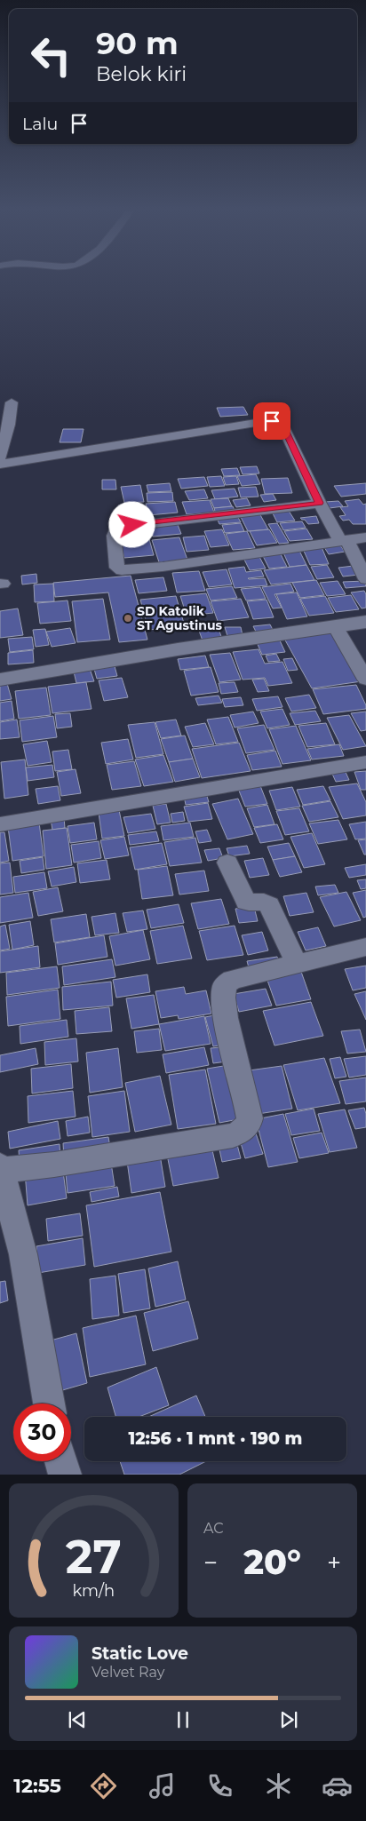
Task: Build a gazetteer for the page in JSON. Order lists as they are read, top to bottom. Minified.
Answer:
{"places":["SD Katolik ST Agustinus"],"page":{"turn":["90 m","Belok kiri"],"then":"Lalu","limit":"30","trip":"12:56 · 1 mnt · 190 m","tile":"AC","heat":["−","20°","+"],"song":["Static Love","Velvet Ray"],"tabs":"12:55","gauge":["27","km/h"]}}
